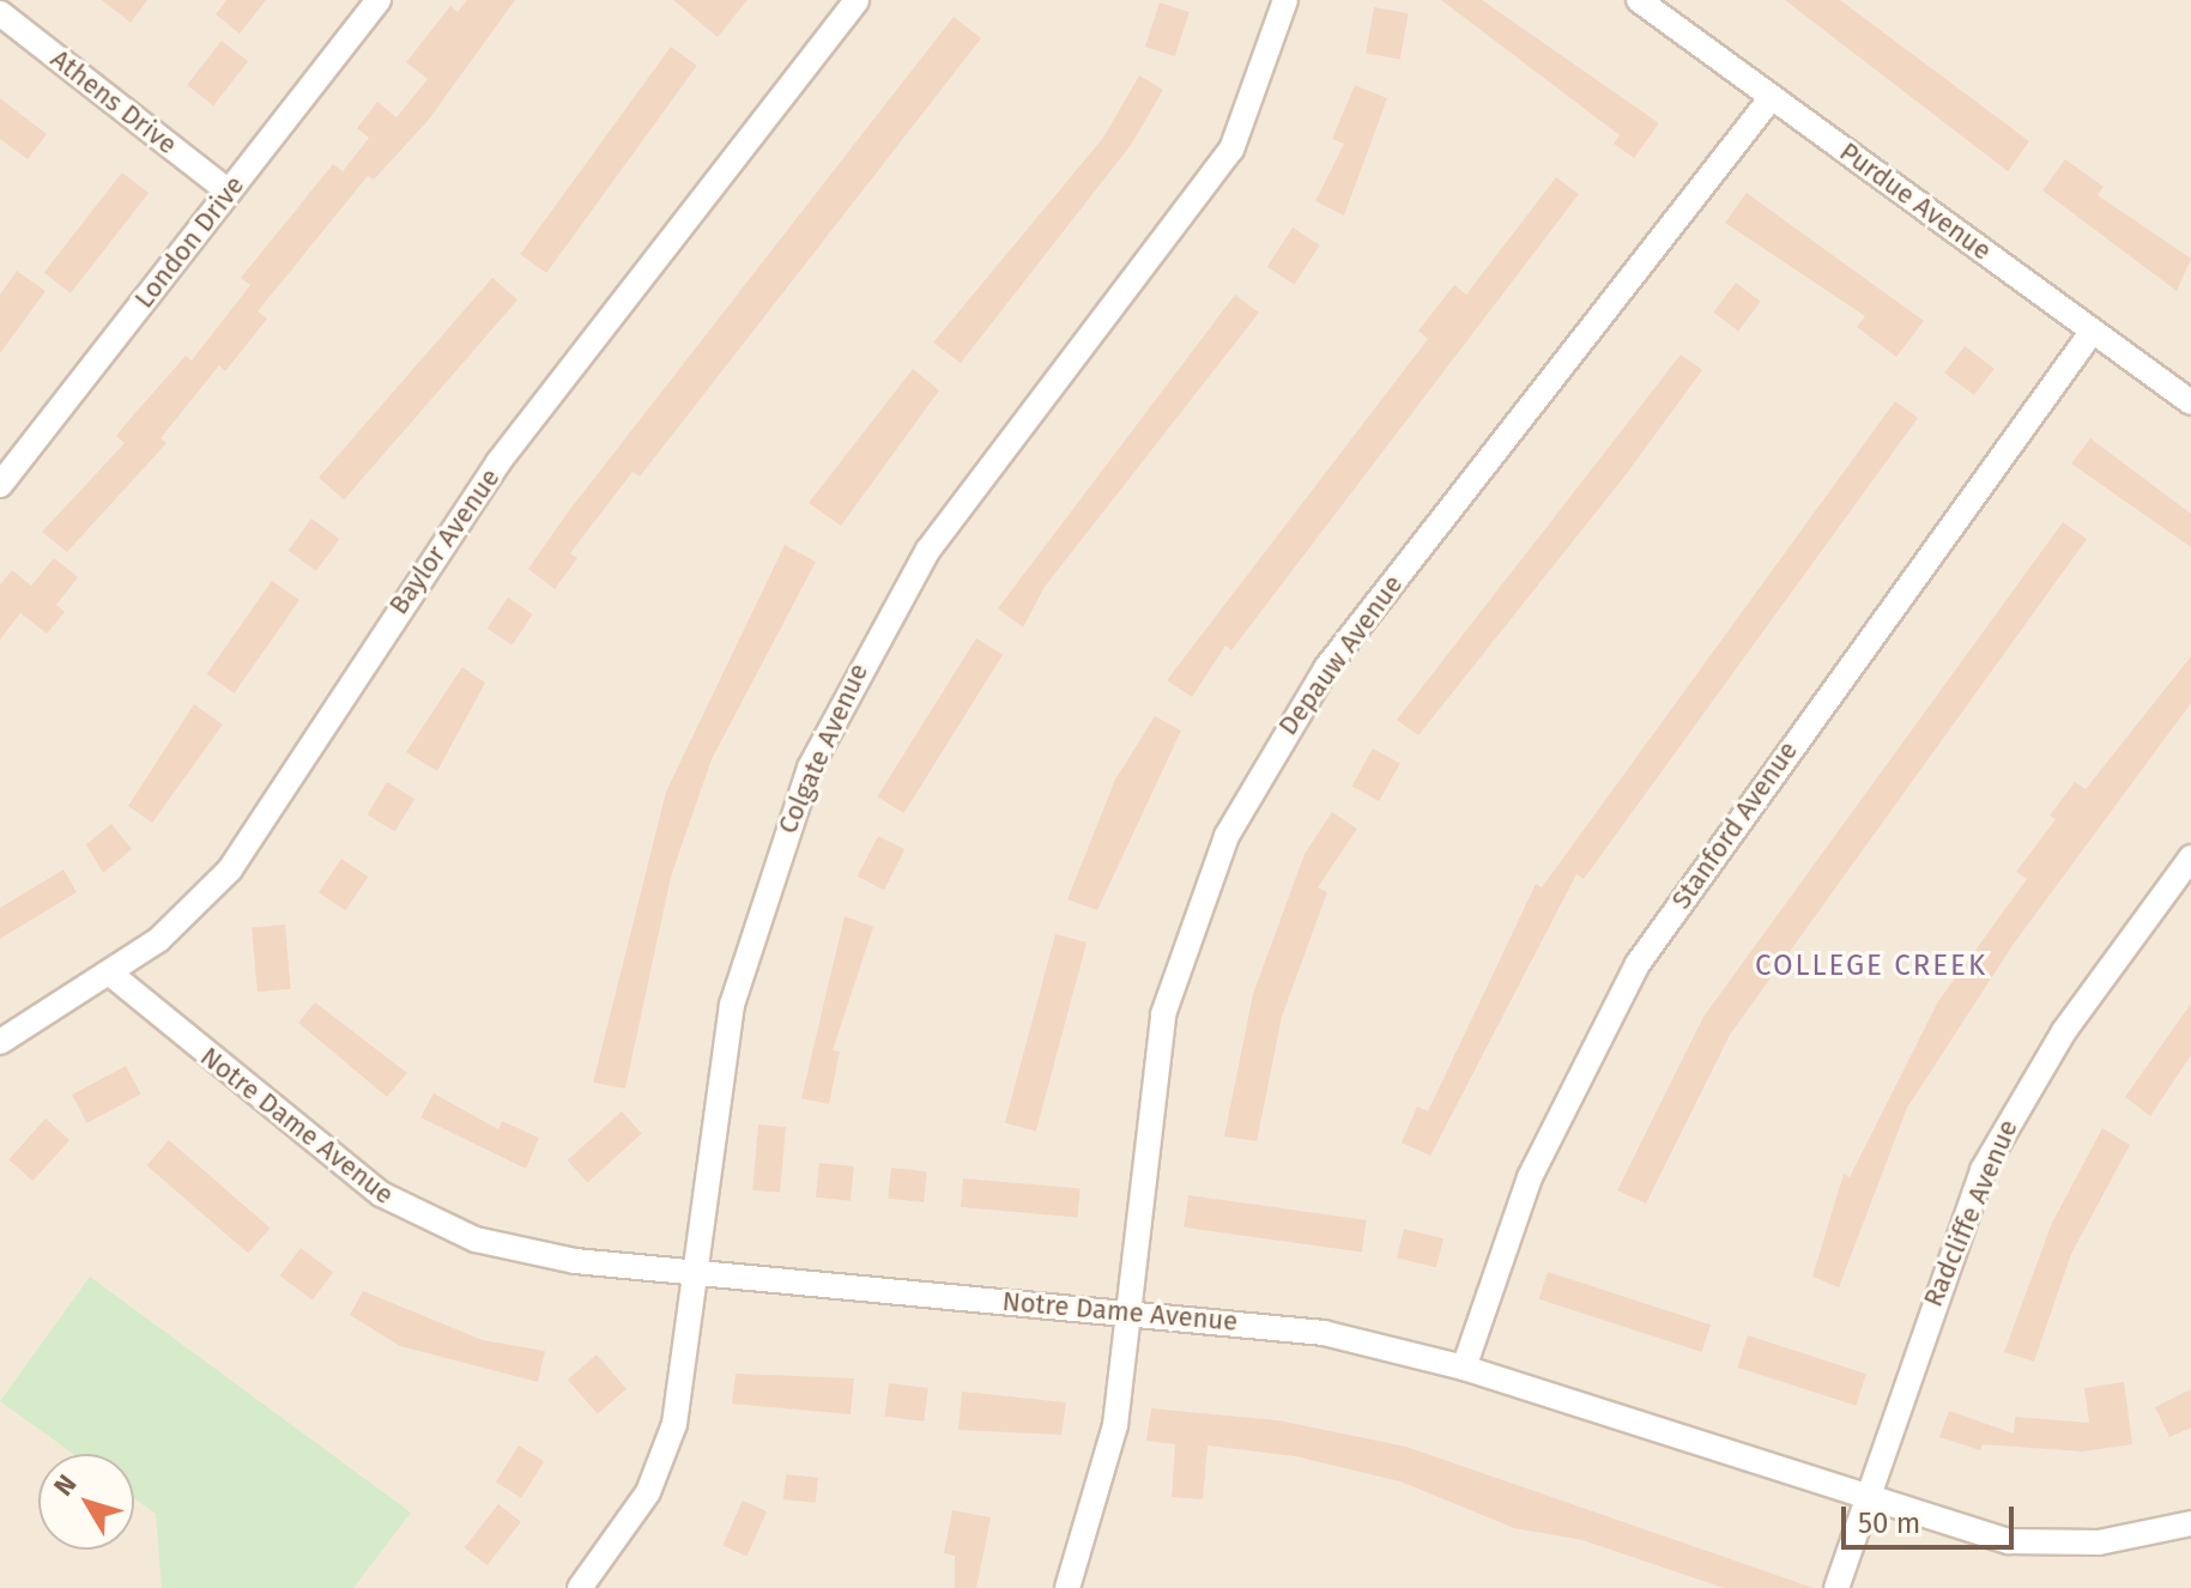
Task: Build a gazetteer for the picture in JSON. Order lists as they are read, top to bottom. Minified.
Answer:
{"streets":{"street":["Athens Drive","Purdue Avenue","London Drive","Baylor Avenue","Depauw Avenue","Colgate Avenue","Stanford Avenue","Notre Dame Avenue","Radcliffe Avenue"]},"crossings":[["Athens Drive","London Drive"],["Purdue Avenue","Depauw Avenue"],["Purdue Avenue","Stanford Avenue"],["Baylor Avenue","Notre Dame Avenue"],["Depauw Avenue","Notre Dame Avenue"],["Colgate Avenue","Notre Dame Avenue"],["Stanford Avenue","Notre Dame Avenue"],["Notre Dame Avenue","Radcliffe Avenue"]],"districts":["COLLEGE CREEK"],"scale_bar":"50 m","north":"top left"}
